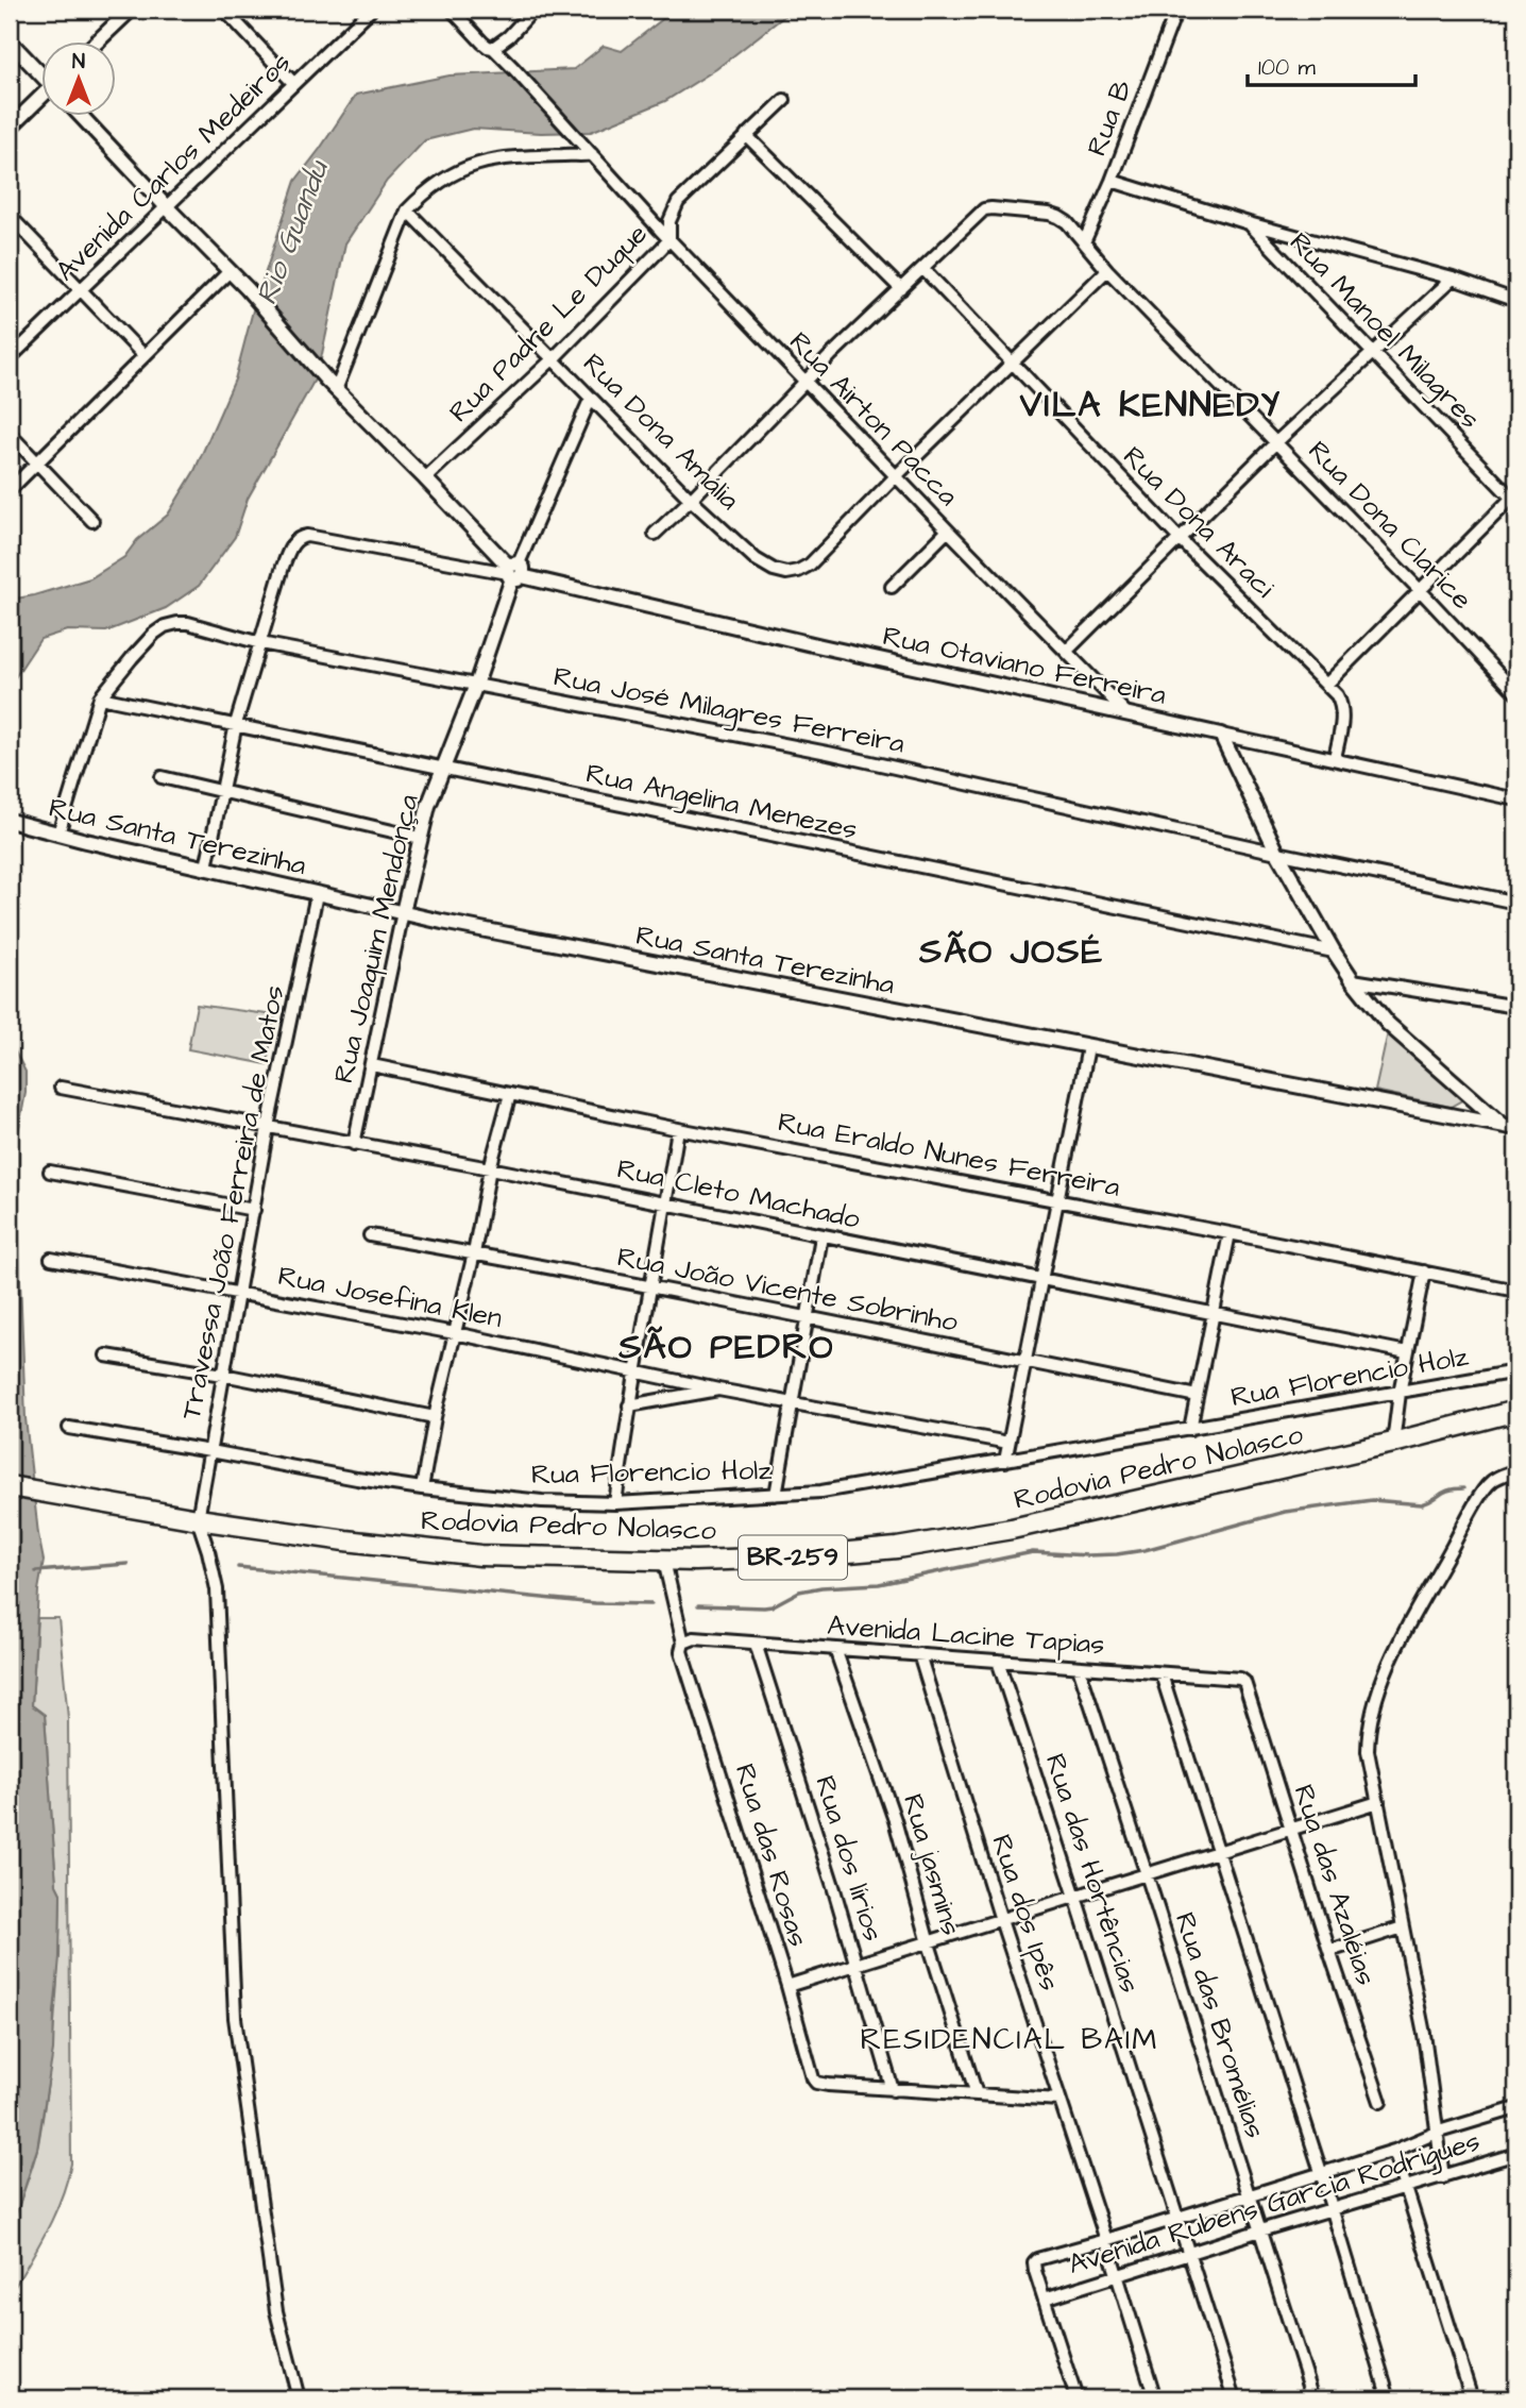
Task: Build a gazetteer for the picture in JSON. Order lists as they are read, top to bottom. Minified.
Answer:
{"streets":{"highway":["Rodovia Pedro Nolasco","BR-259"],"street":["Rua B","Avenida Carlos Medeiros","Rua Padre Le Duque","Rua Manoel Milagres","Rua Airton Pacca","Rua Dona Amália","Rua Dona Araci","Rua Dona Clarice","Rua Otaviano Ferreira","Rua José Milagres Ferreira","Rua Angelina Menezes","Rua Santa Terezinha","Rua Joaquim Mendonça","Rua Eraldo Nunes Ferreira","Rua Cleto Machado","Travessa João Ferreira de Matos","Rua João Vicente Sobrinho","Rua Josefina Klen","Rua Florencio Holz","Avenida Lacine Tapias","Rua das Rosas","Rua dos lírios","Rua jasmins","Rua das Hortências","Rua das Azaléias","Rua dos Ipês","Rua das Bromélias","Avenida Rubens Garcia Rodrigues"]},"crossings":[["Rua B","Rua Dona Clarice"],["Rua Padre Le Duque","Rua Airton Pacca"],["Rua Padre Le Duque","Rua Dona Amália"],["Rua Airton Pacca","Rua Dona Amália"],["Rua Airton Pacca","Rua Otaviano Ferreira"],["Rua Dona Amália","Rua Joaquim Mendonça"],["Rua Dona Araci","Rua Dona Clarice"],["Rua Dona Araci","Rua Otaviano Ferreira"],["Rua Otaviano Ferreira","Rua José Milagres Ferreira"],["Rua Otaviano Ferreira","Rua Joaquim Mendonça"],["Rua José Milagres Ferreira","Rua Angelina Menezes"],["Rua José Milagres Ferreira","Rua Santa Terezinha"],["Rua José Milagres Ferreira","Rua Joaquim Mendonça"],["Rua Angelina Menezes","Rua Joaquim Mendonça"],["Rua Santa Terezinha","Rua Joaquim Mendonça"],["Rua Santa Terezinha","Travessa João Ferreira de Matos"],["Rua Joaquim Mendonça","Rua Eraldo Nunes Ferreira"],["Rua Joaquim Mendonça","Rua Cleto Machado"],["Rua Eraldo Nunes Ferreira","Rua Florencio Holz"],["Rua Cleto Machado","Travessa João Ferreira de Matos"],["Rua Cleto Machado","Rua Florencio Holz"],["Travessa João Ferreira de Matos","Rua Josefina Klen"],["Travessa João Ferreira de Matos","Rua Florencio Holz"],["Travessa João Ferreira de Matos","Rodovia Pedro Nolasco"],["Rua João Vicente Sobrinho","Rua Florencio Holz"],["Rodovia Pedro Nolasco","Rua das Rosas"],["Avenida Lacine Tapias","Rua das Rosas"],["Avenida Lacine Tapias","Rua dos lírios"],["Avenida Lacine Tapias","Rua jasmins"],["Avenida Lacine Tapias","Rua das Hortências"],["Avenida Lacine Tapias","Rua das Azaléias"],["Avenida Lacine Tapias","Rua dos Ipês"],["Avenida Lacine Tapias","Rua das Bromélias"],["Rua das Rosas","Rua dos lírios"],["Rua das Hortências","Avenida Rubens Garcia Rodrigues"],["Rua dos Ipês","Avenida Rubens Garcia Rodrigues"],["Rua das Bromélias","Avenida Rubens Garcia Rodrigues"]],"districts":["VILA KENNEDY","SÃO JOSÉ","SÃO PEDRO","RESIDENCIAL BAIM"],"water":["Rio Guandu"],"scale_bar":"100 m","north":"top"}
